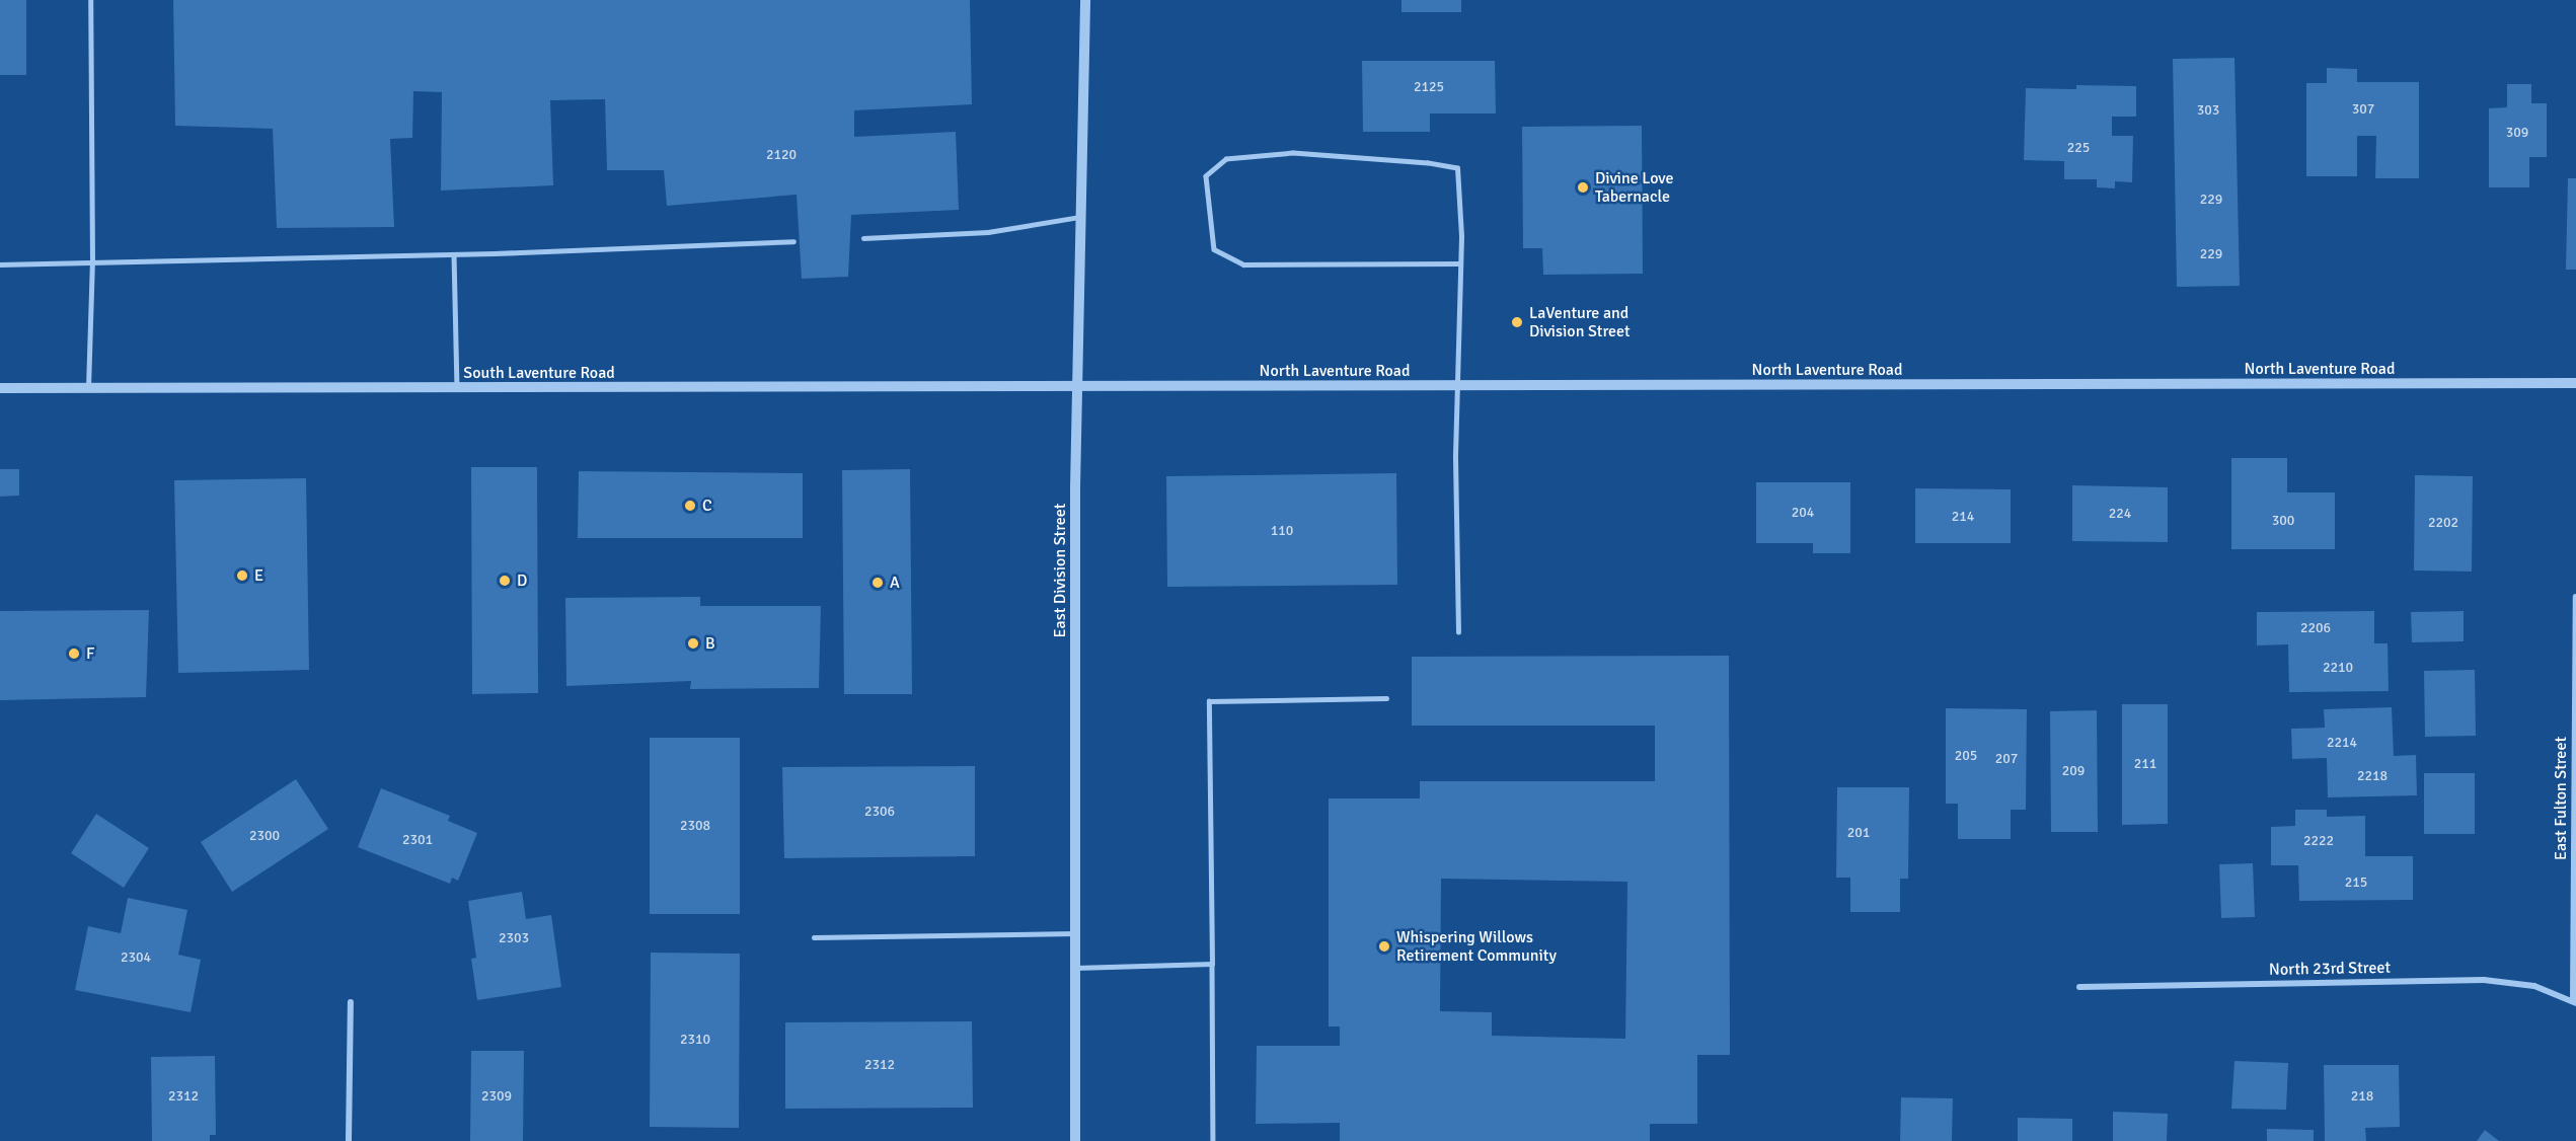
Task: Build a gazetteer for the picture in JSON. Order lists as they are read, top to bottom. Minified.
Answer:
{"streets":{"street":["North Laventure Road","South Laventure Road","East Division Street","East Fulton Street","North 23rd Street"]},"crossings":[["North Laventure Road","South Laventure Road"],["North Laventure Road","East Division Street"],["South Laventure Road","East Division Street"],["East Fulton Street","North 23rd Street"]],"places":["Divine Love Tabernacle","LaVenture and Division Street","C","E","D","A","B","F","Whispering Willows Retirement Community"],"house_numbers":["2125","307","303","309","225","2120","229","229","204","224","214","300","2202","110","2206","2210","2214","205","207","211","209","2218","2306","2308","201","2300","2301","2222","215","2303","2304","2310","2312","2312","2309","218"]}
